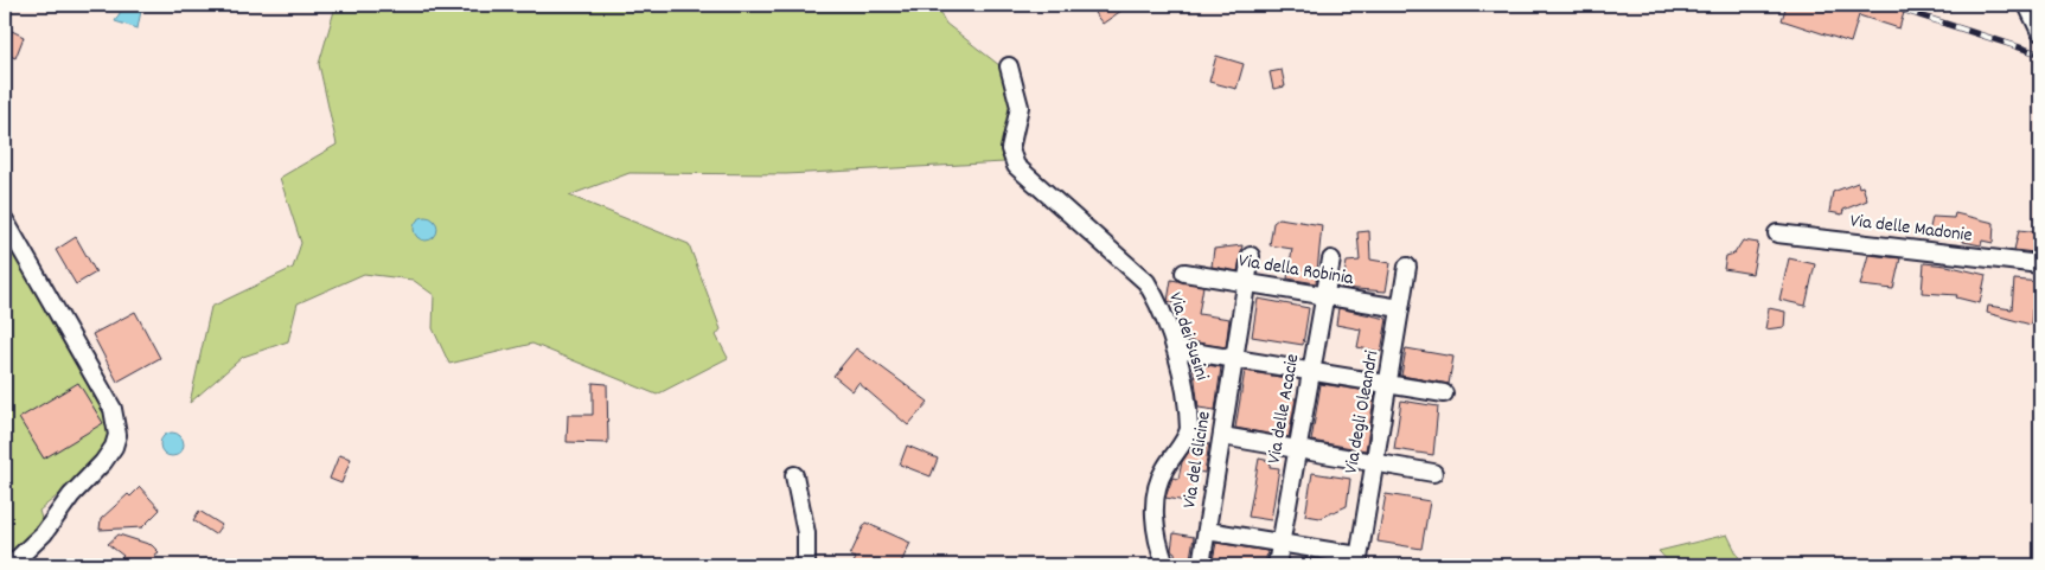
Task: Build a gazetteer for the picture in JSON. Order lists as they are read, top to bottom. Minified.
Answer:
{"streets":{"street":["Via delle Madonie","Via della Robinia","Via dei Susini","Via delle Acacie","Via degli Oleandri","Via del Glicine"]},"crossings":[["Via della Robinia","Via delle Acacie"],["Via della Robinia","Via degli Oleandri"],["Via della Robinia","Via del Glicine"]]}
